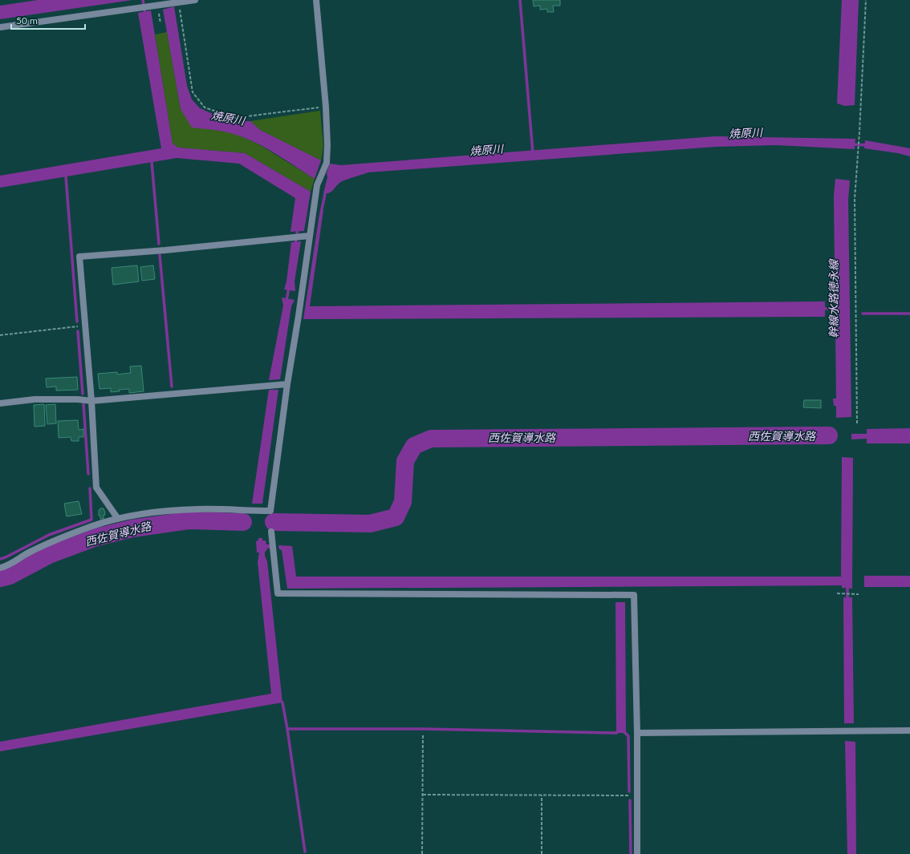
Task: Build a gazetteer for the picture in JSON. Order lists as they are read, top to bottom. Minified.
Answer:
{"water":["焼原川","幹線水路徳永線","西佐賀導水路"],"scale_bar":"50 m"}
